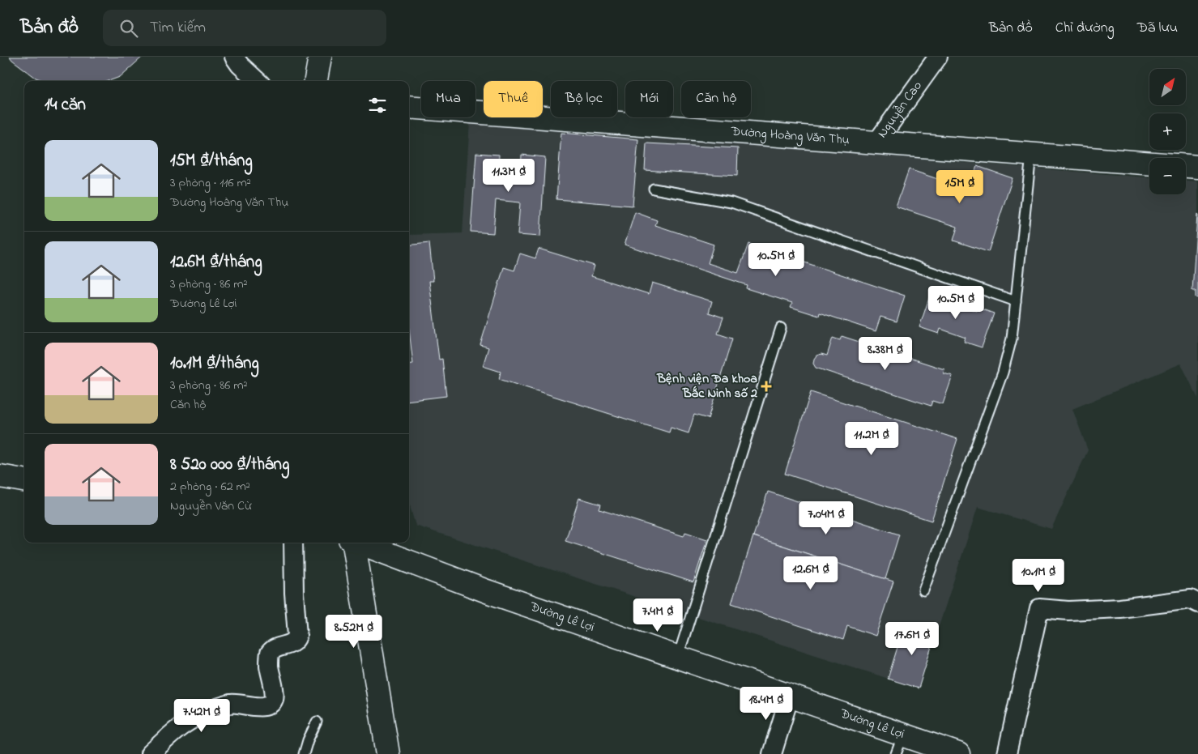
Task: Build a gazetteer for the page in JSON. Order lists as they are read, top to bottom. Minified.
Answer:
{"streets":{"street":["Nguyễn Cao","Đường Hoàng Văn Thụ","Đường Lê Lợi"]},"crossings":[["Nguyễn Cao","Đường Hoàng Văn Thụ"]],"places":{"health":["Bệnh viện Đa khoa Bắc Ninh số 2"]},"north":"top right","page":{"header":"Bản đồ","search":"Tìm kiếm","nav":["Bản đồ","Chỉ đường","Đã lưu"],"map_buttons":["+","−"],"chip":["Mua","Thuê","Bộ lọc","Mới","Căn hộ"],"heading":"14 căn","list":[{"name":"15M ₫/tháng","note":"3 phòng · 116 m² · Đường Hoàng Văn Thụ"},{"name":"12.6M ₫/tháng","note":"3 phòng · 86 m² · Đường Lê Lợi"},{"name":"10.1M ₫/tháng","note":"3 phòng · 86 m² · Căn hộ"},{"name":"8 520 000 ₫/tháng","note":"2 phòng · 62 m² · Nguyễn Văn Cừ"}],"price":["11.3M ₫","15M ₫","10.5M ₫","10.5M ₫","8.38M ₫","11.2M ₫","7.04M ₫","12.6M ₫","10.1M ₫","7.4M ₫","8.52M ₫","17.6M ₫","18.4M ₫","7.42M ₫"]}}
